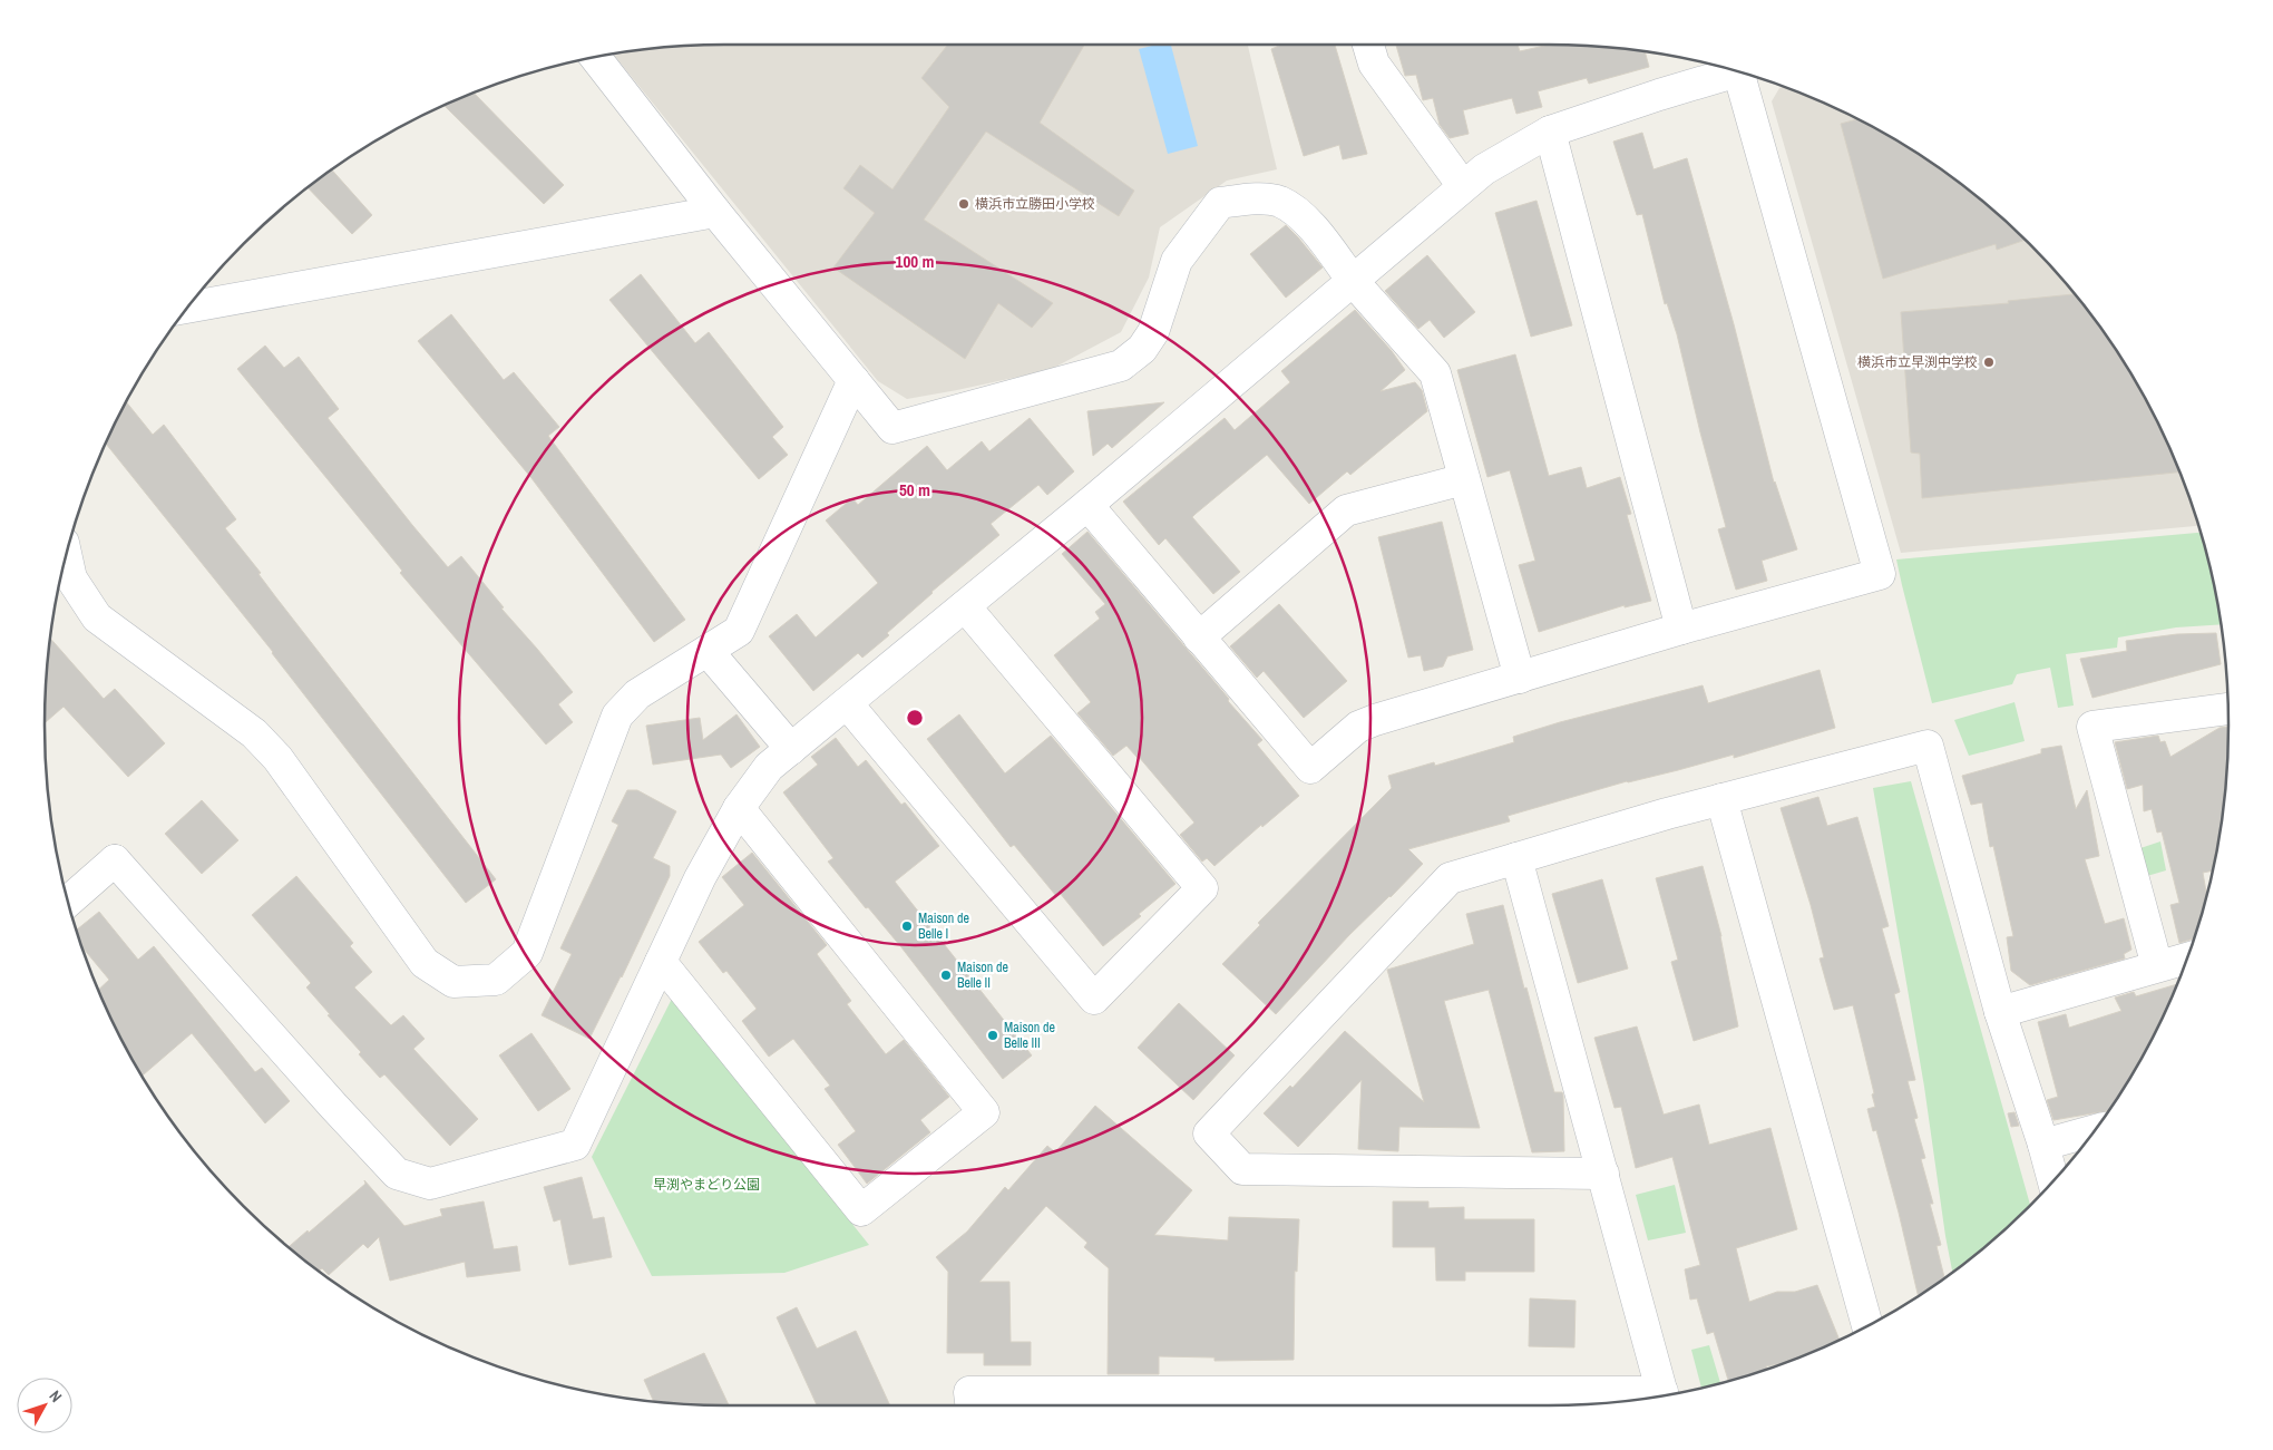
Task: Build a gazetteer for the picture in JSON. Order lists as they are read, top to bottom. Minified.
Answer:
{"parks":["早渕やまどり公園"],"places":["横浜市立勝田小学校","横浜市立早渕中学校","Maison de Belle I","Maison de Belle II","Maison de Belle III"],"north":"top right","rings":["100 m","50 m"]}
